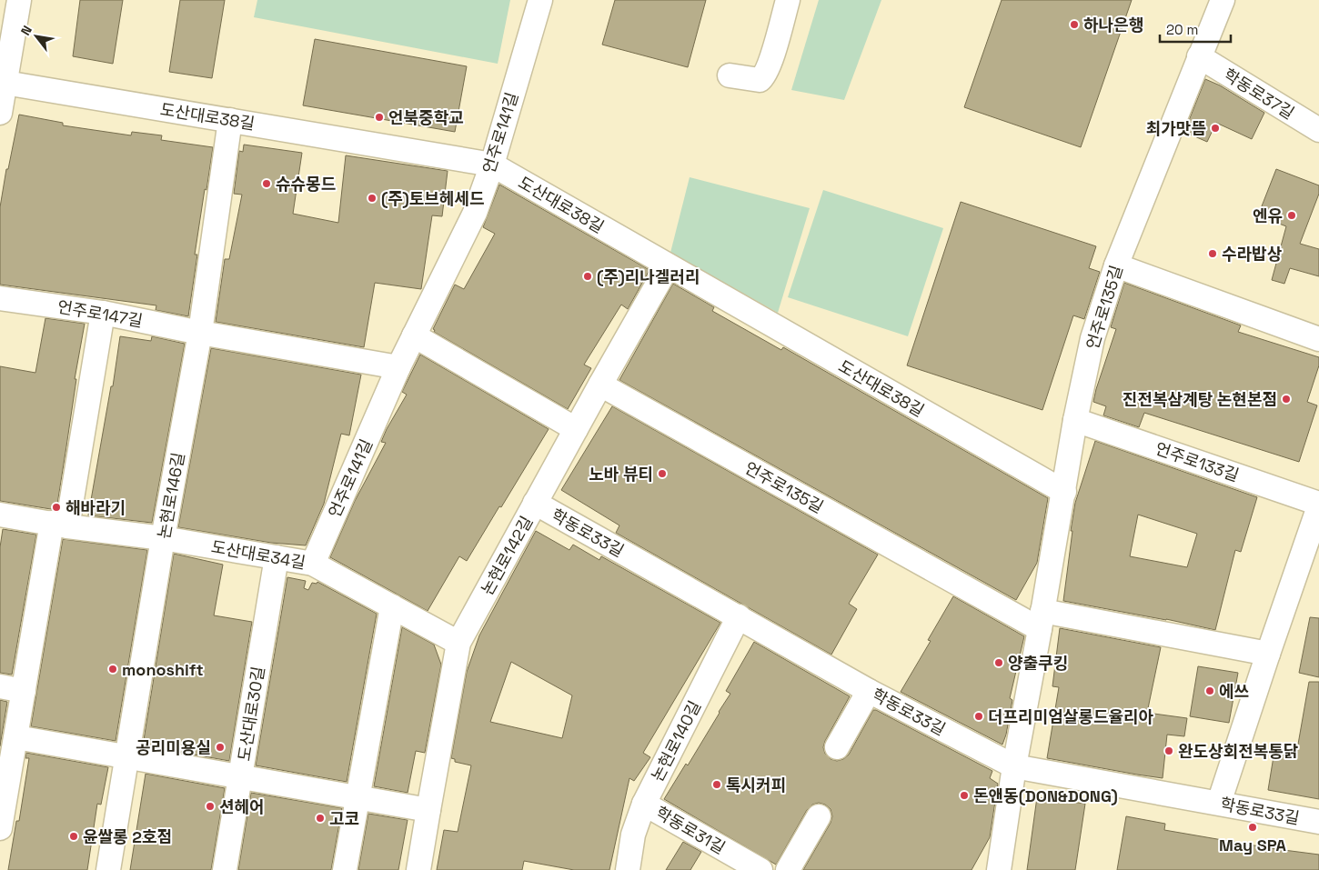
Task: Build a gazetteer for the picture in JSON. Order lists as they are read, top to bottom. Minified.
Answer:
{"streets":{"street":["학동로37길","도산대로38길","언주로141길","언주로135길","언주로147길","언주로133길","논현로146길","학동로33길","도산대로34길","논현로142길","도산대로30길","논현로140길","학동로31길"]},"crossings":[["학동로37길","언주로135길"],["도산대로38길","언주로141길"],["도산대로38길","언주로135길"],["도산대로38길","논현로146길"],["도산대로38길","논현로142길"],["언주로141길","도산대로34길"],["언주로135길","언주로133길"],["언주로135길","학동로33길"],["언주로135길","논현로142길"],["언주로147길","논현로146길"],["언주로133길","학동로33길"],["논현로146길","도산대로34길"],["학동로33길","논현로142길"],["학동로33길","논현로140길"],["도산대로34길","논현로142길"],["도산대로34길","도산대로30길"],["논현로140길","학동로31길"]],"places":["하나은행","언북중학교","최가맛뜸","슈슈몽드","(주)토브헤세드","엔유","수라밥상","(주)리나겔러리","진전복삼계탕 논현본점","노바 뷰티","해바라기","양출쿠킹","monoshift","에쓰","더프리미엄살롱드율리아","공리미용실","완도상회전복통닭","톡시커피","돈앤동(DON&DONG)","션헤어","고코","May SPA","윤쌀롱 2호점"],"scale_bar":"20 m","north":"top left"}
